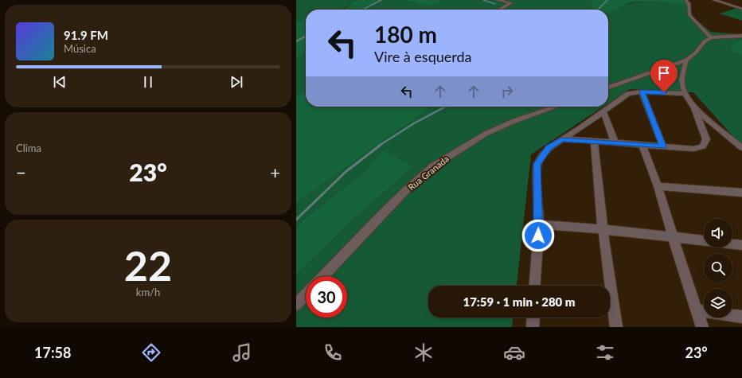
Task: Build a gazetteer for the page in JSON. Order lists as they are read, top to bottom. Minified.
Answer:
{"streets":{"street":["Rua Granada"]},"page":{"turn":["180 m","Vire à esquerda"],"song":["91.9 FM","Música"],"tile":["Clima",["22","km/h"]],"heat":["−","23°","+"],"limit":"30","trip":"17:59 · 1 min · 280 m","tabs":["17:58","23°"]}}
